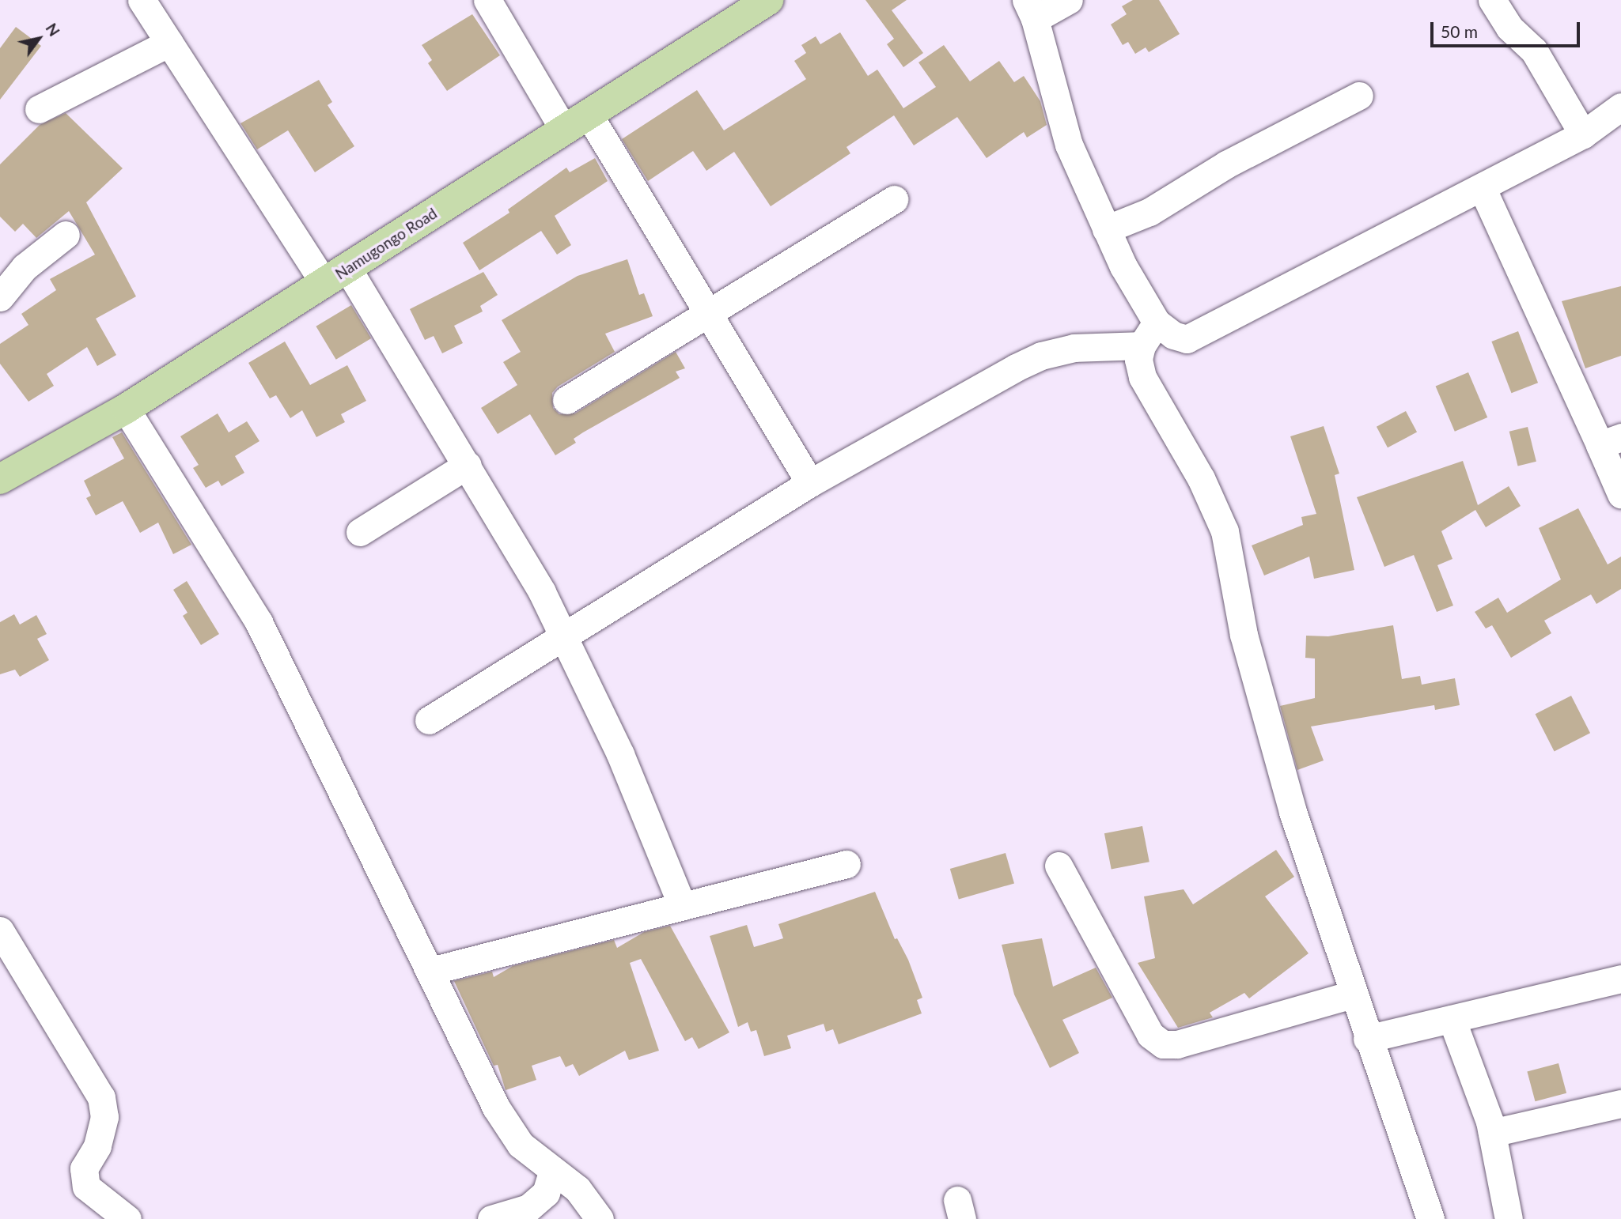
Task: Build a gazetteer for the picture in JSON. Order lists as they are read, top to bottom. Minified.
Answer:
{"streets":{"main road":["Namugongo Road"]},"scale_bar":"50 m","north":"top right"}
